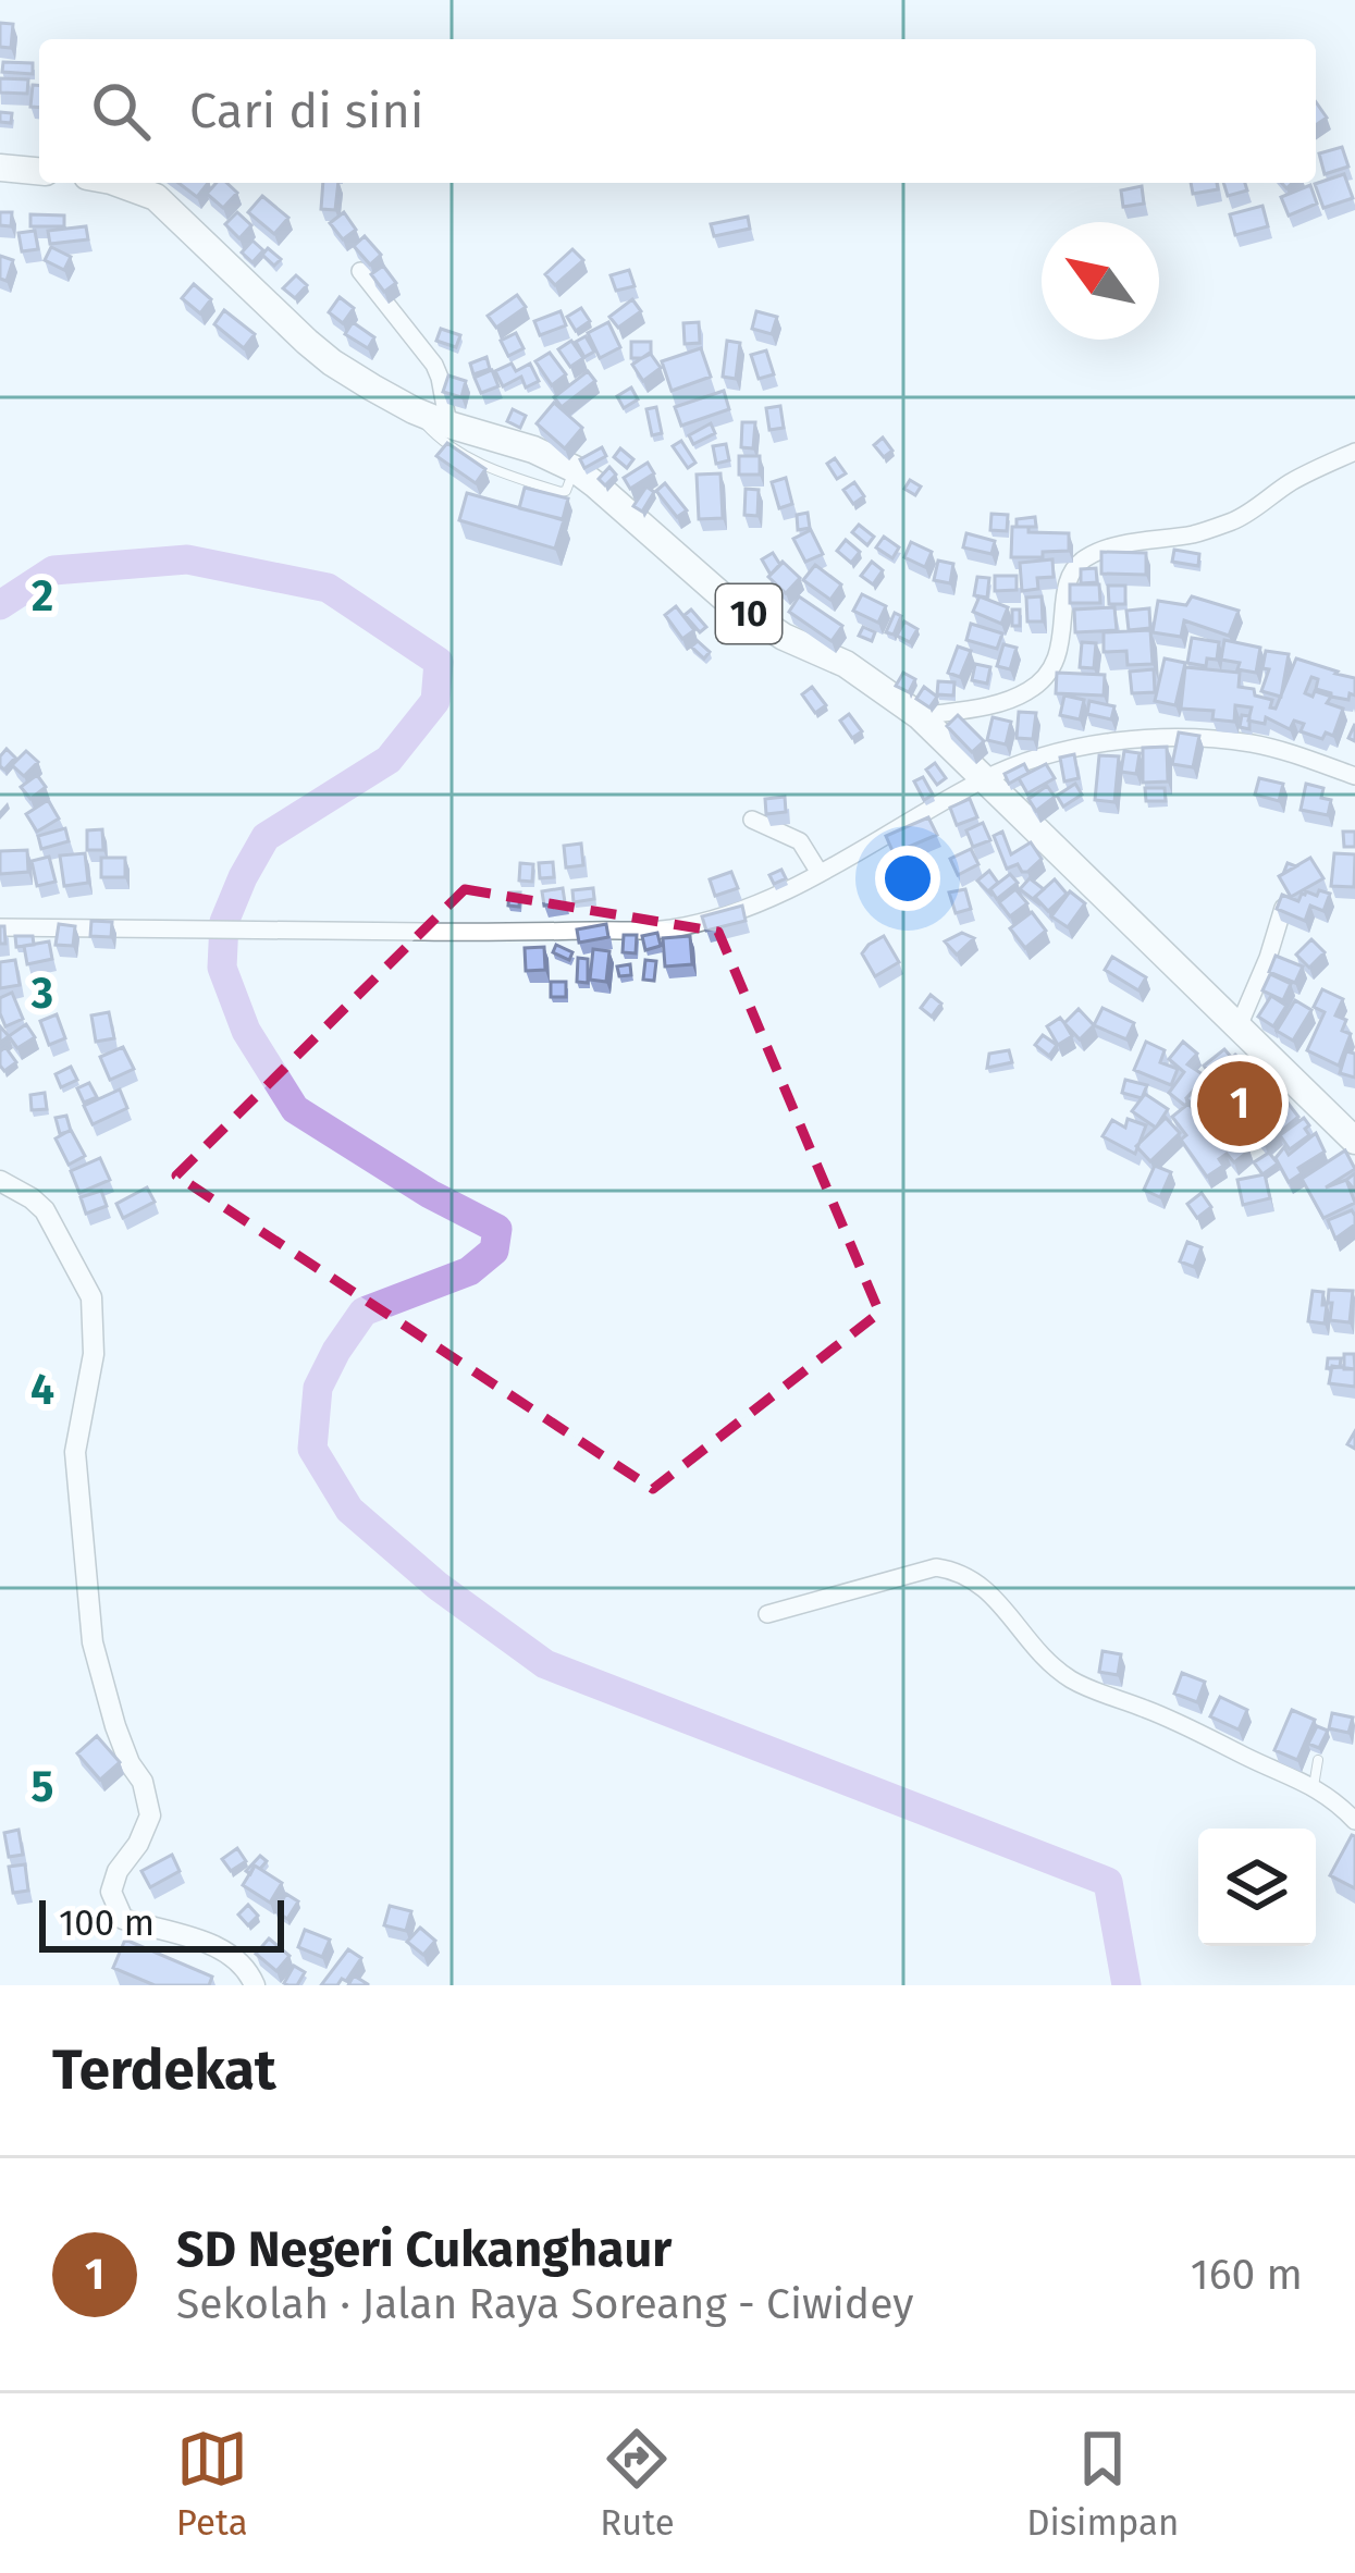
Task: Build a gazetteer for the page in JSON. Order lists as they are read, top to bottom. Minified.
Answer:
{"streets":{"highway":["10"]},"scale_bar":"100 m","north":"top left","page":{"search":"Cari di sini","pins":"1","scale":"100 m","heading":"Terdekat","list":[{"mark":"1","name":"SD Negeri Cukanghaur","note":"Sekolah · Jalan Raya Soreang - Ciwidey","value":"160 m"}],"nav":["Peta","Rute","Disimpan"]},"grid":{"rows":["2","3","4","5"]}}
